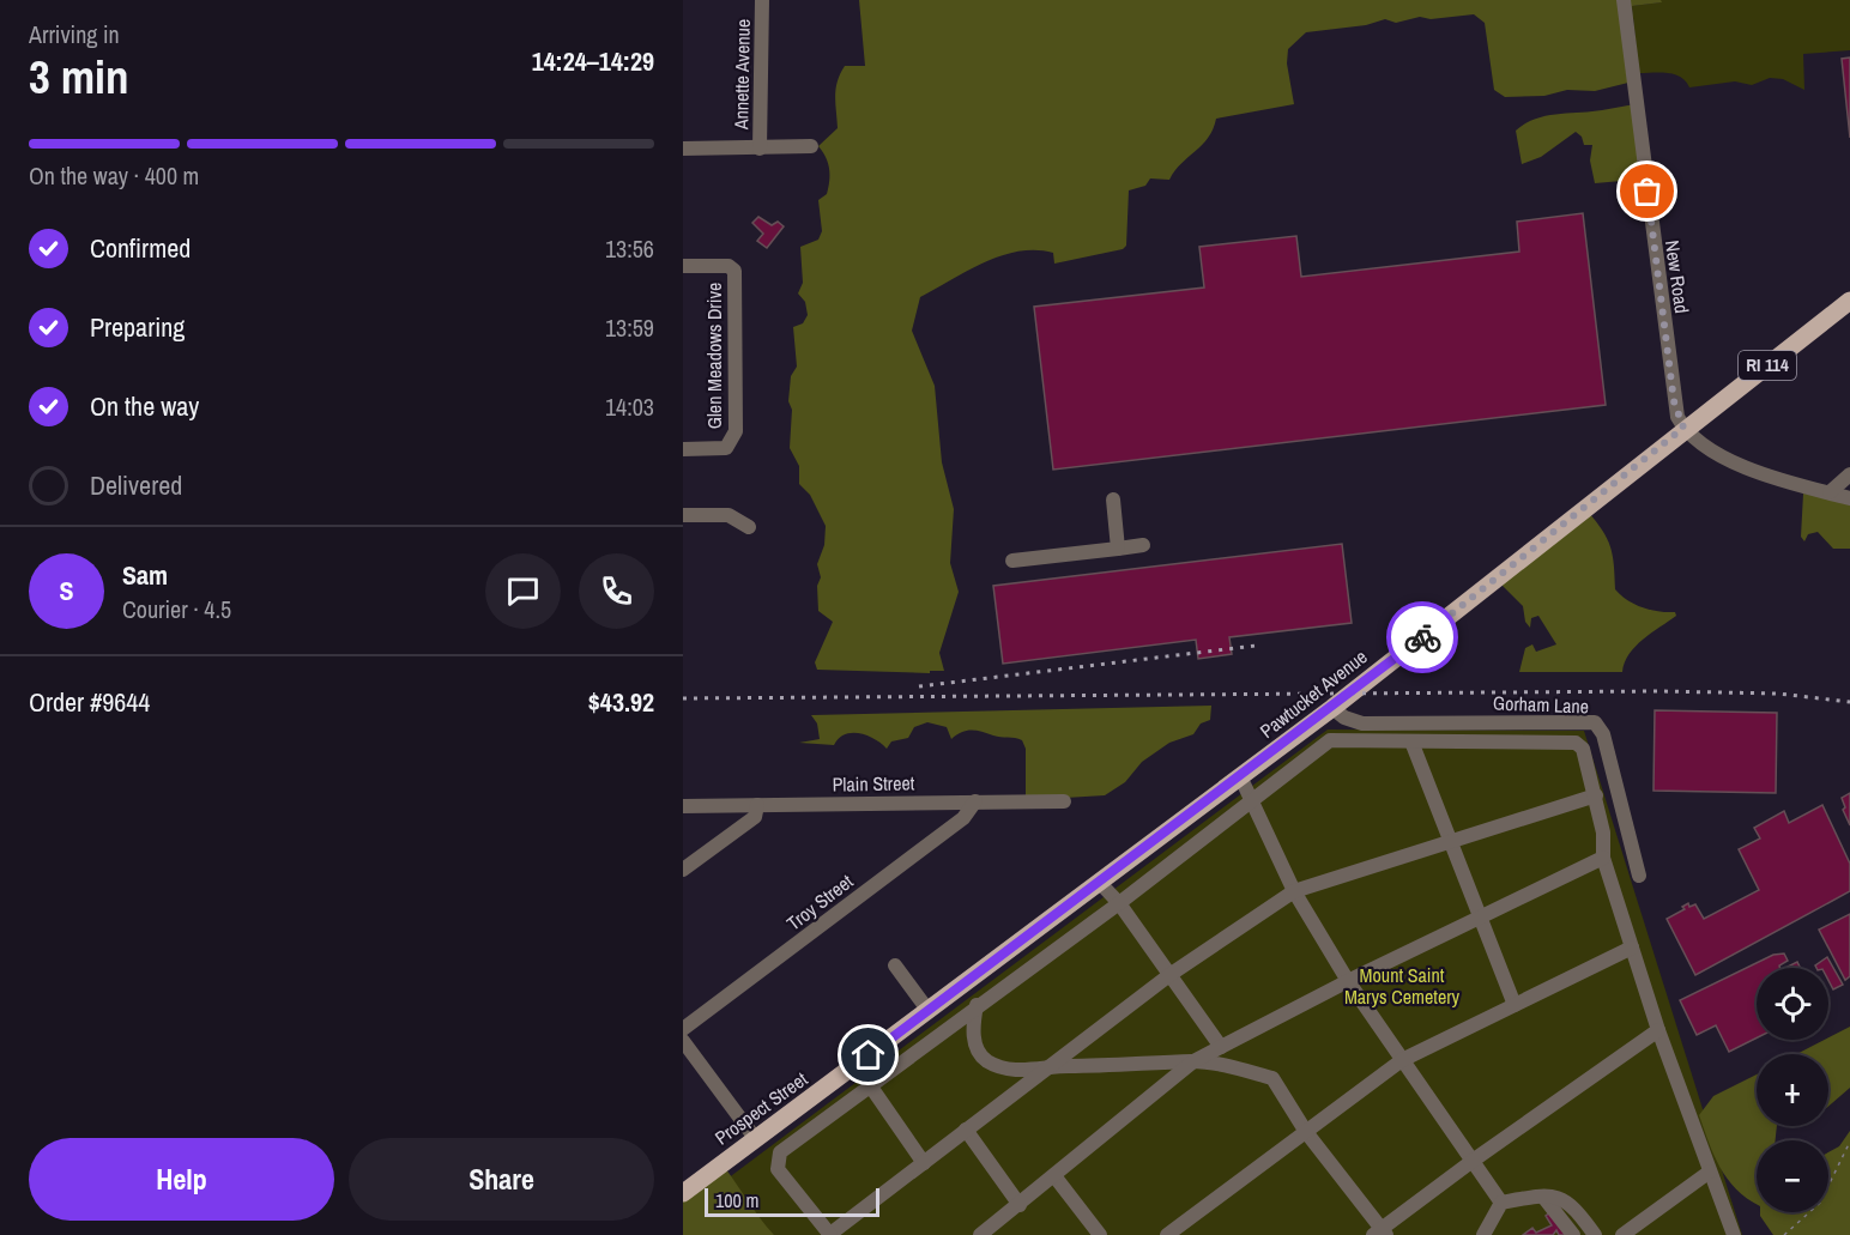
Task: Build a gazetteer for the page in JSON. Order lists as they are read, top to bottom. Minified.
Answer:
{"streets":{"main road":["RI 114","Pawtucket Avenue","Prospect Street"],"street":["Annette Avenue","New Road","Glen Meadows Drive","Gorham Lane","Plain Street","Troy Street"]},"crossings":[["New Road","Pawtucket Avenue"],["Pawtucket Avenue","Gorham Lane"],["Pawtucket Avenue","Prospect Street"],["Plain Street","Troy Street"]],"parks":["Mount Saint Marys Cemetery"],"scale_bar":"100 m","page":{"heading":["3 min","Arriving in","14:24–14:29"],"panel":["Sam","Courier · 4.5","Order #9644","$43.92"],"bar":"On the way · 400 m","list":[["Confirmed","13:56"],["Preparing","13:59"],["On the way","14:03"],"Delivered"],"round":"S","map_buttons":["+","−"],"buttons":["Help","Share"],"scale":"100 m"}}
